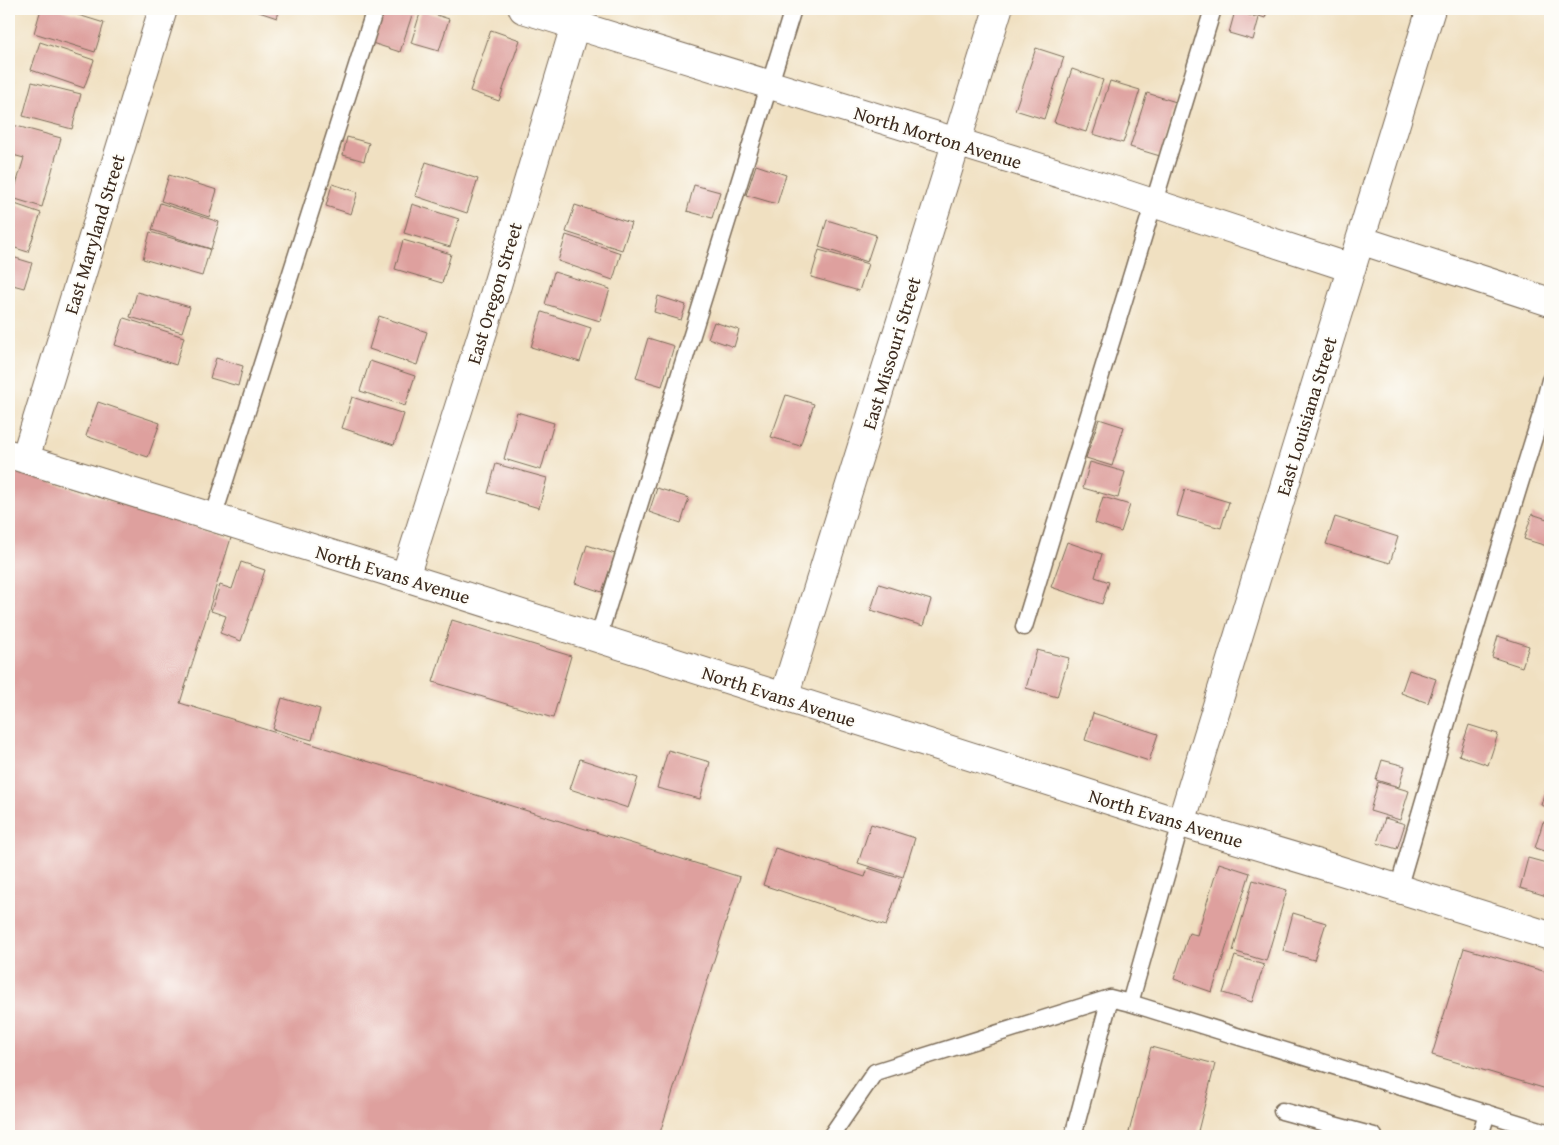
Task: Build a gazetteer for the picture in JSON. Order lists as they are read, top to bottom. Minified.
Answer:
{"streets":{"street":["North Morton Avenue","East Maryland Street","East Oregon Street","East Missouri Street","East Louisiana Street","North Evans Avenue"]},"crossings":[["North Morton Avenue","East Oregon Street"],["North Morton Avenue","East Missouri Street"],["North Morton Avenue","East Louisiana Street"],["East Maryland Street","North Evans Avenue"],["East Oregon Street","North Evans Avenue"],["East Missouri Street","North Evans Avenue"],["East Louisiana Street","North Evans Avenue"]]}
